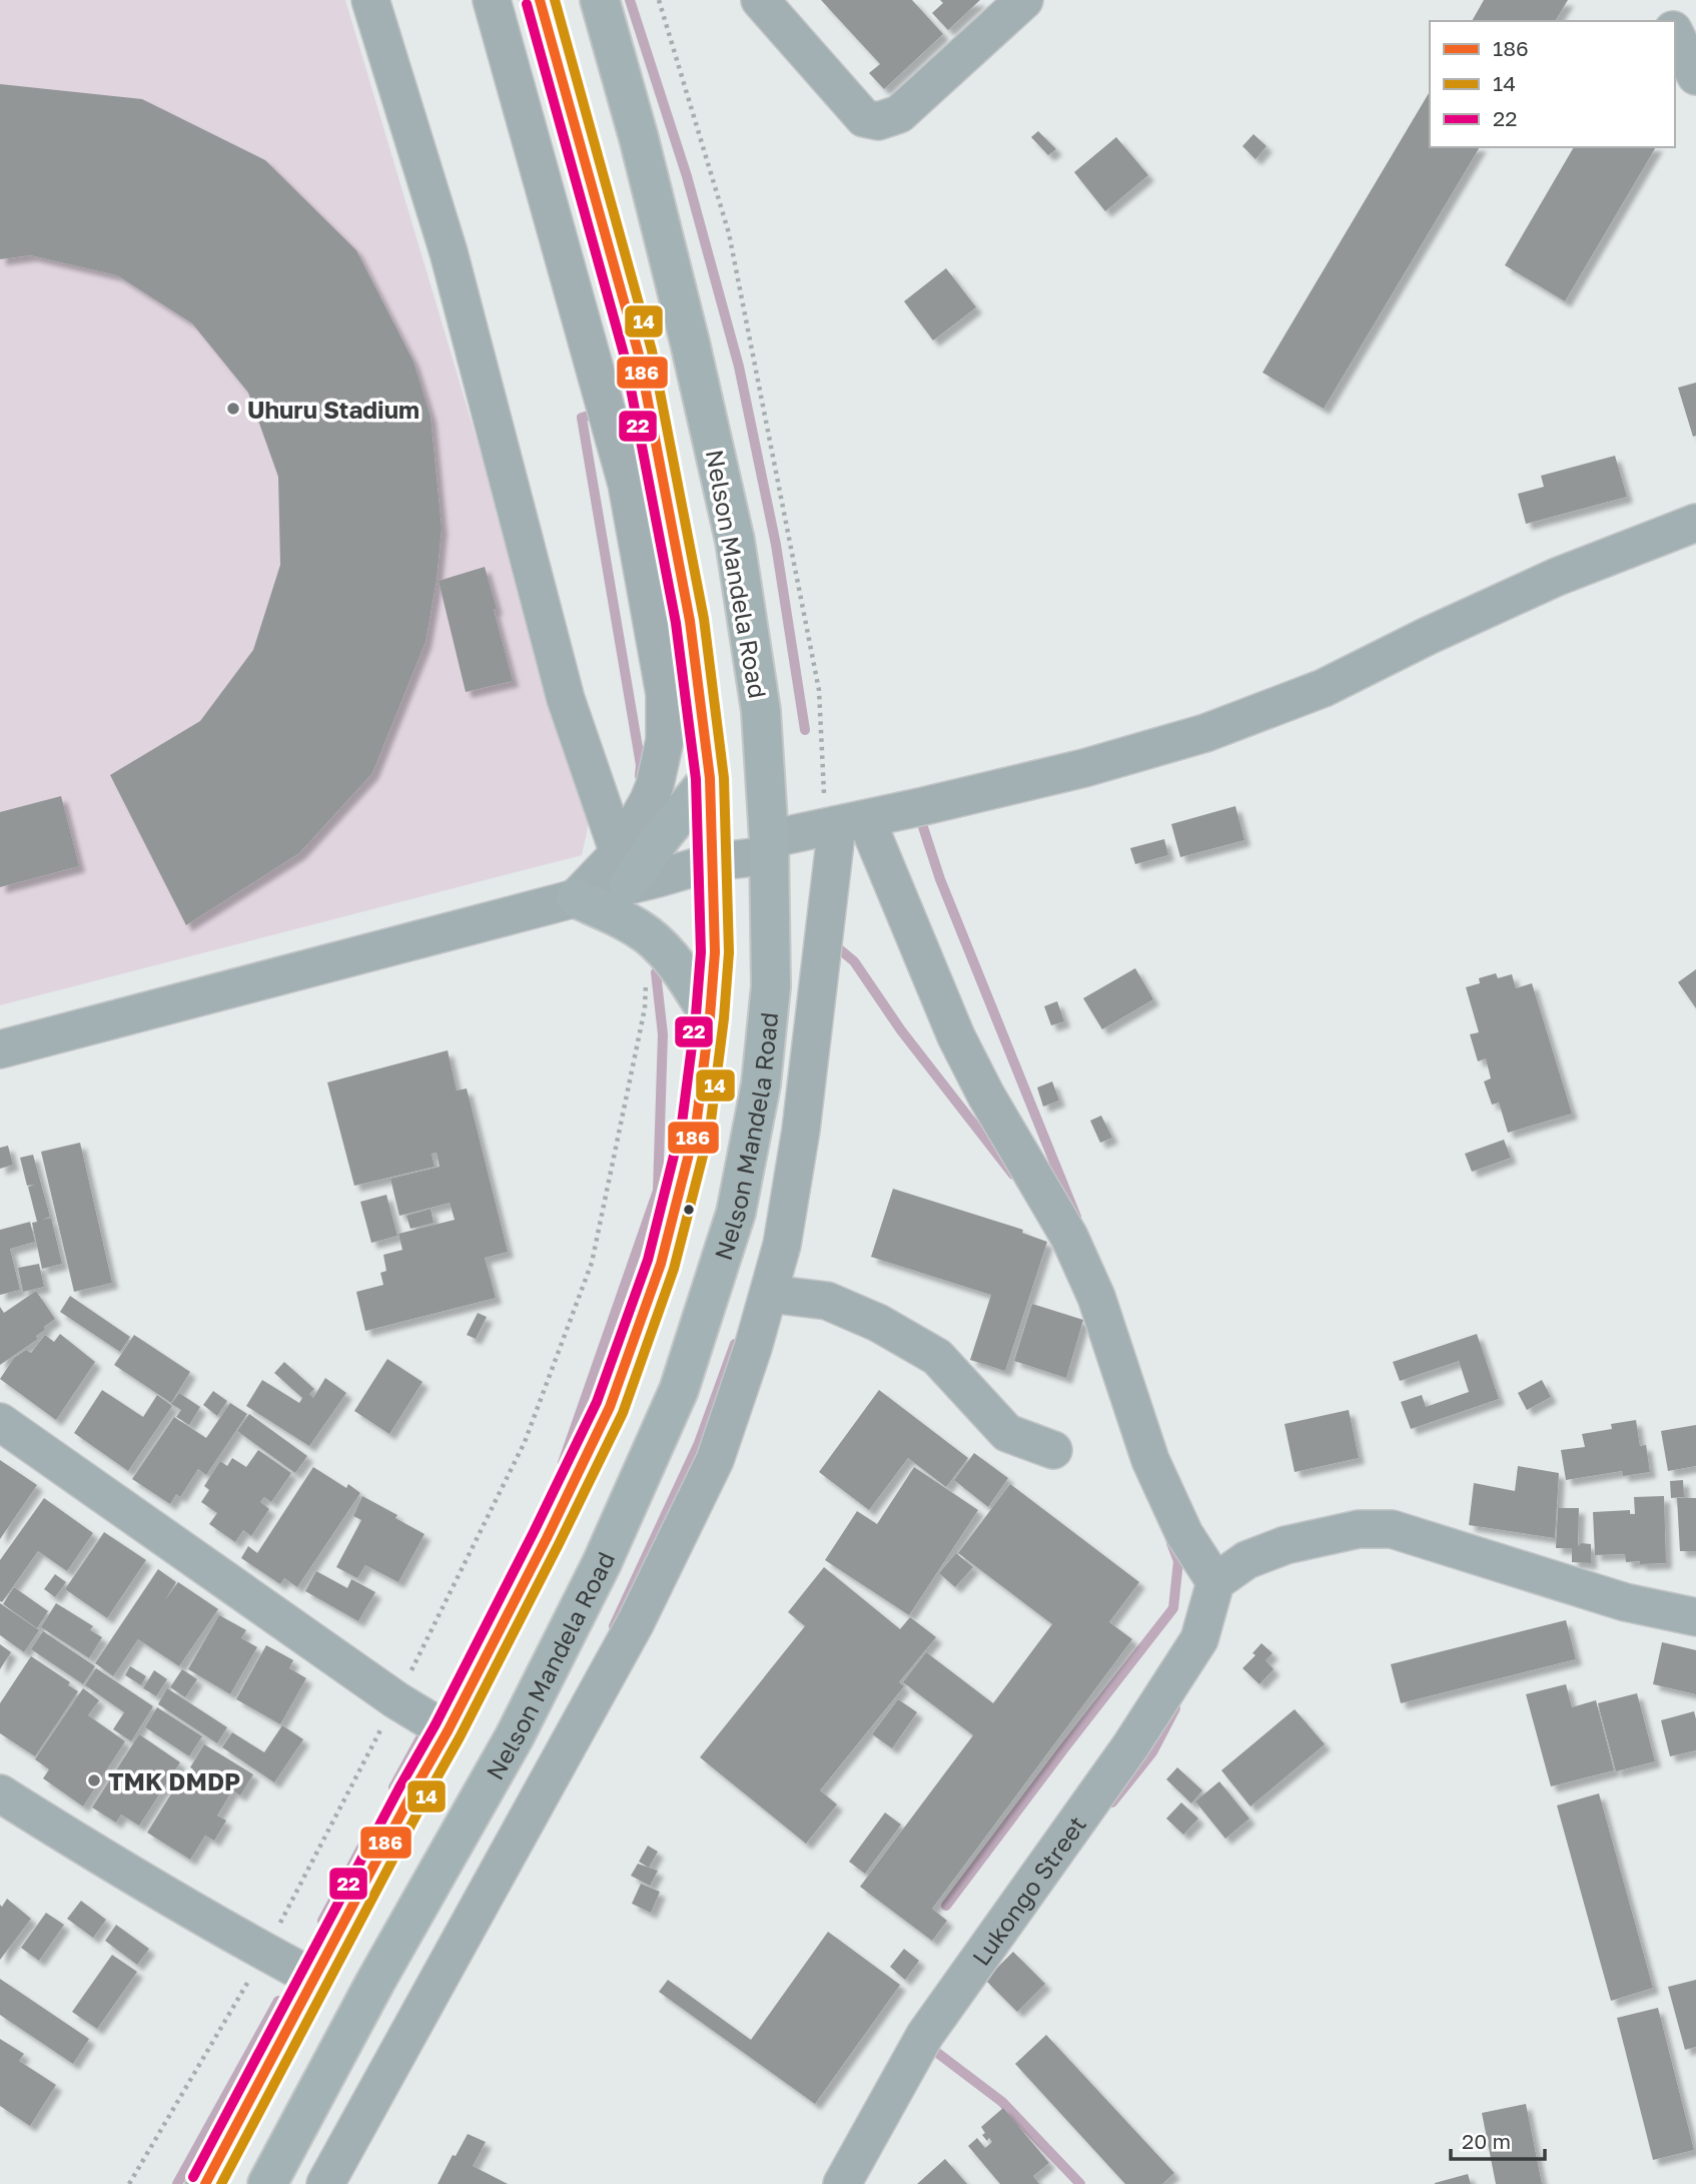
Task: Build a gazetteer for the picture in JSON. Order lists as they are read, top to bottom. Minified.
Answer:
{"streets":{"main road":["Nelson Mandela Road"],"street":["Lukongo Street"]},"places":["Uhuru Stadium","TMK DMDP"],"lines":["transit line 186","transit line 14","transit line 22"],"legend":["186","14","22"],"scale_bar":"20 m"}
